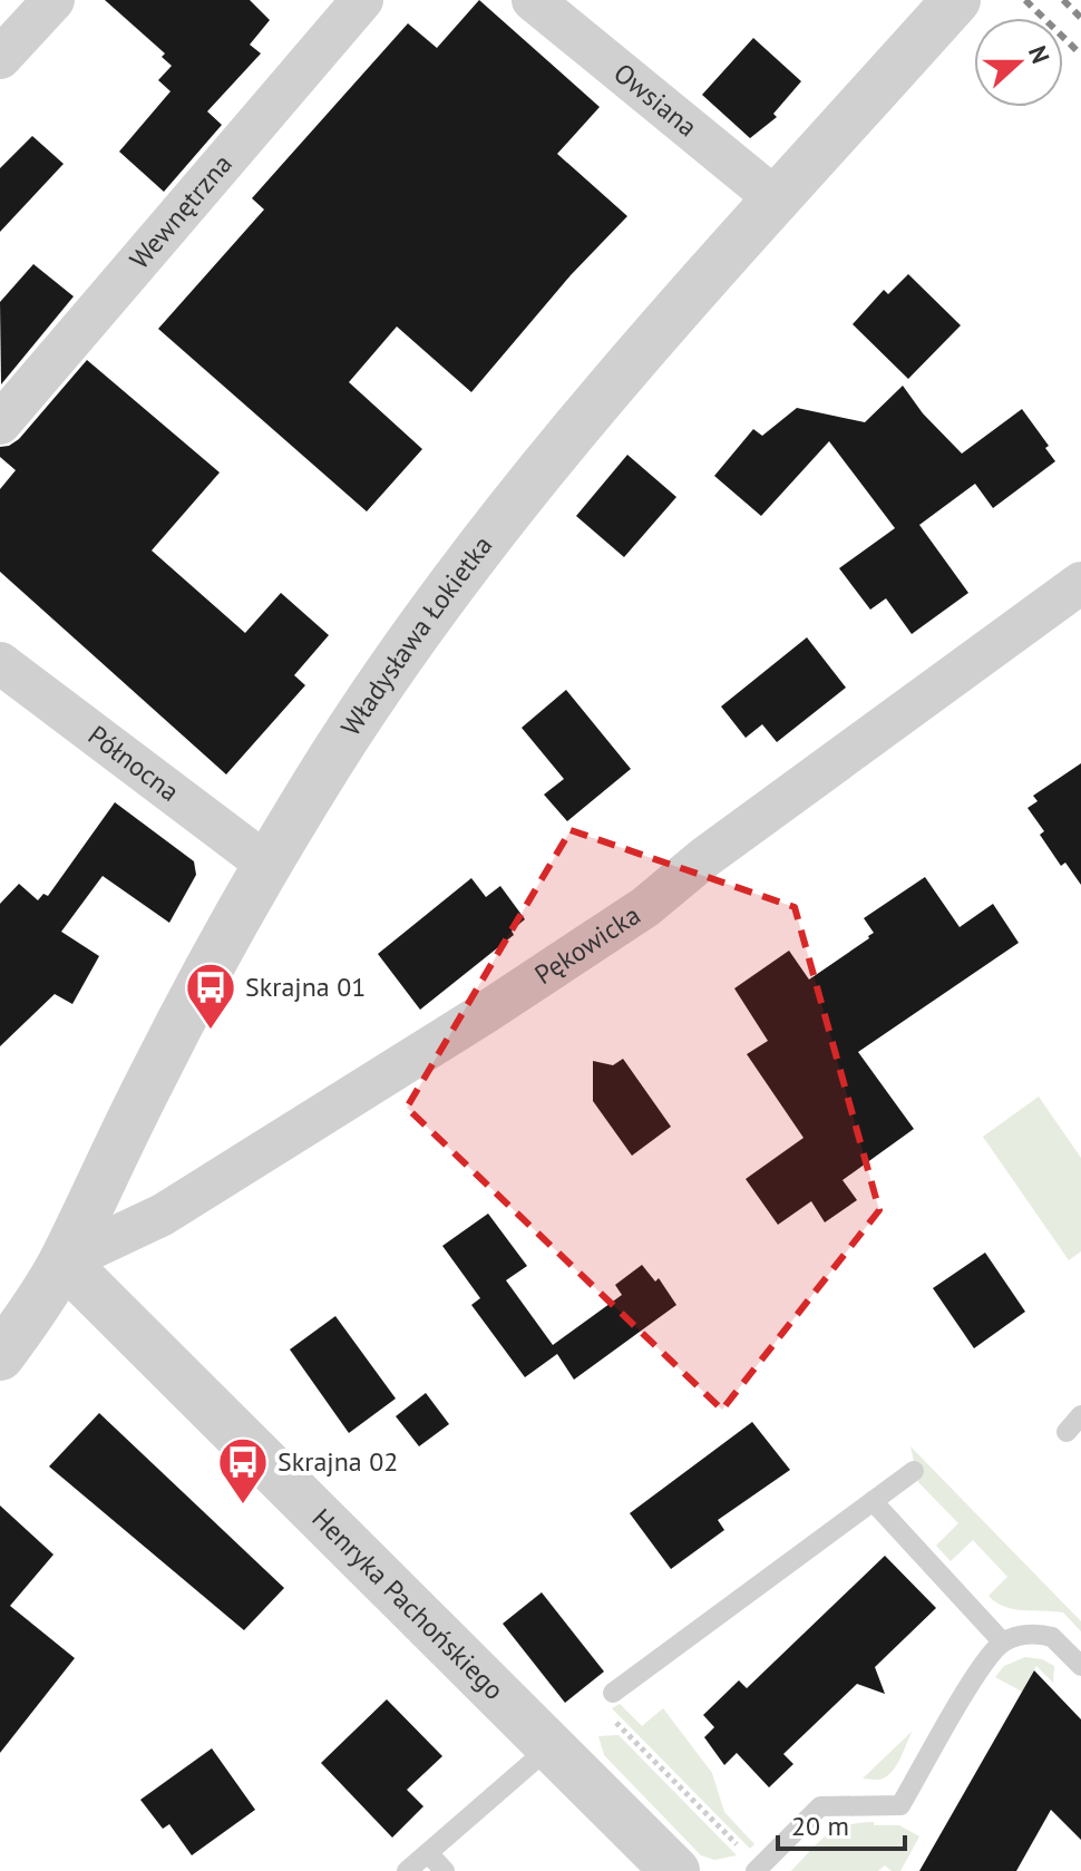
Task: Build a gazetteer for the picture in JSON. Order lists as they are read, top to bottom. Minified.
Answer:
{"streets":{"street":["Owsiana","Wewnętrzna","Władysława Łokietka","Północna","Pękowicka","Henryka Pachońskiego"]},"crossings":[["Owsiana","Władysława Łokietka"],["Władysława Łokietka","Północna"],["Władysława Łokietka","Pękowicka"],["Władysława Łokietka","Henryka Pachońskiego"],["Pękowicka","Henryka Pachońskiego"]],"places":{"bus stop":["Skrajna 01","Skrajna 02"]},"scale_bar":"20 m","north":"right"}
